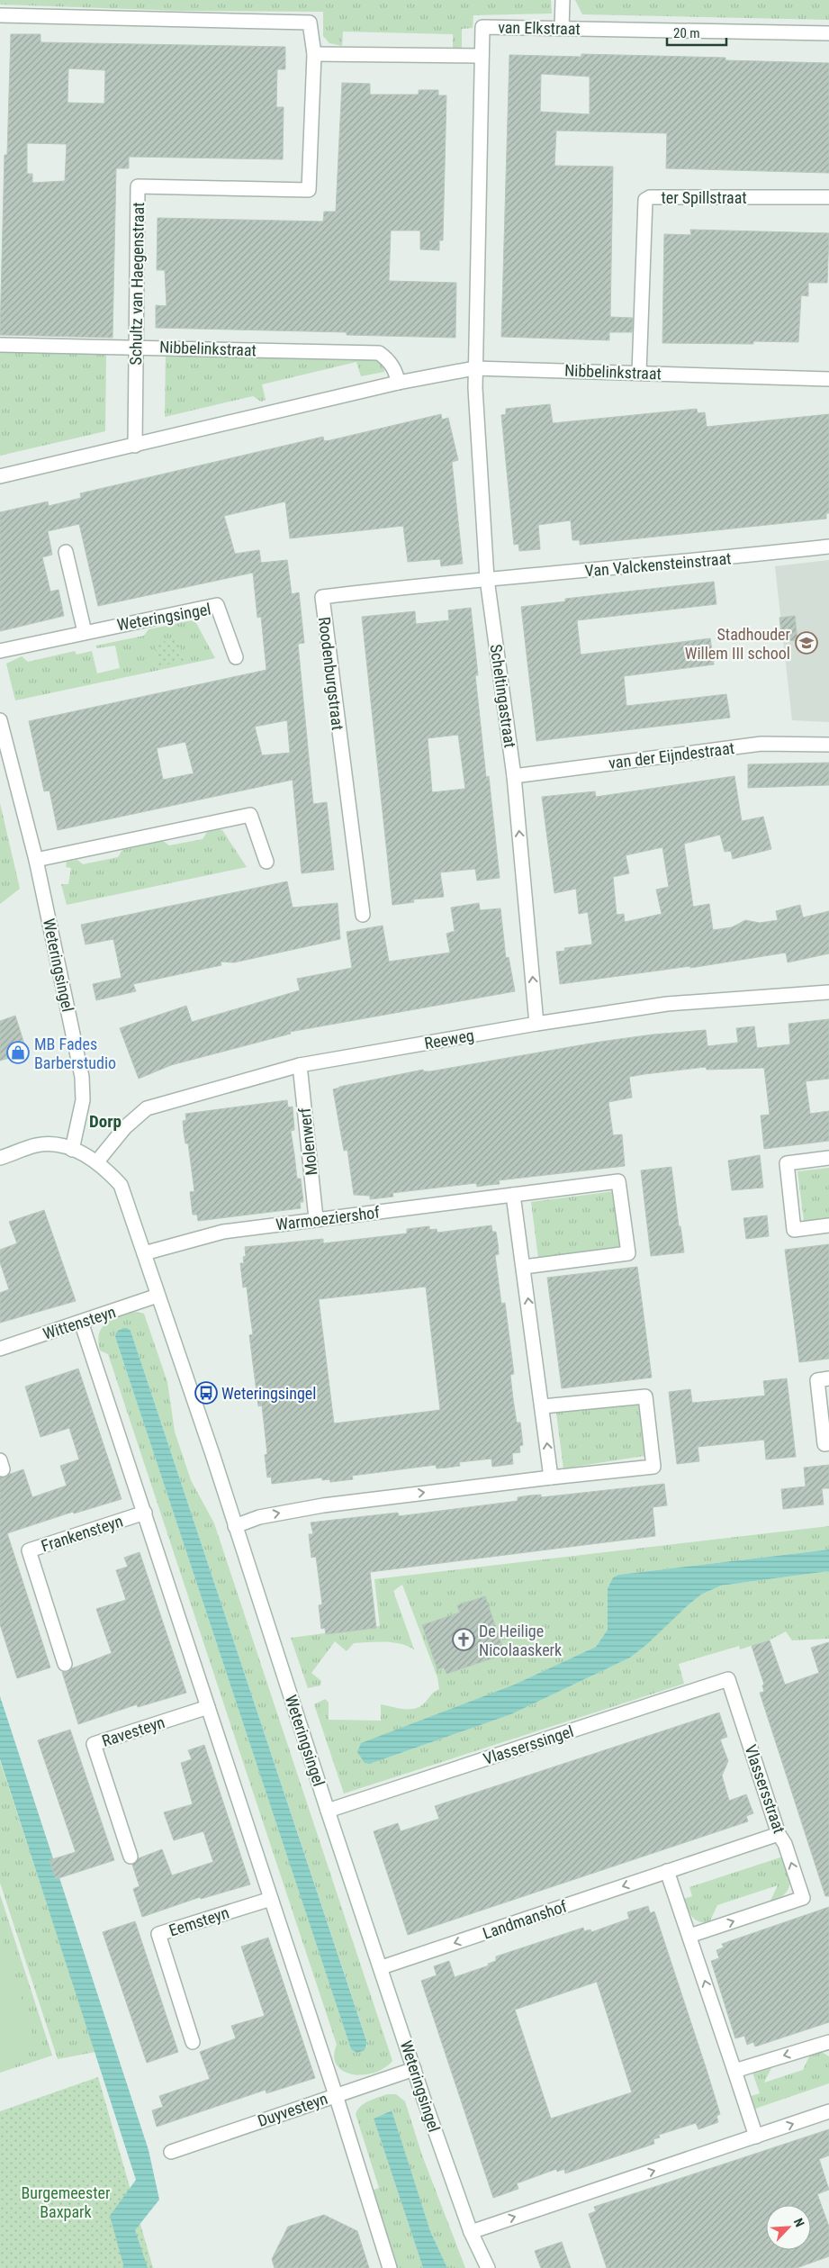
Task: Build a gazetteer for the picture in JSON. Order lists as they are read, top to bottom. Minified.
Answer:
{"streets":{"street":["van Elkstraat","ter Spillstraat","Schultz van Haegenstraat","Nibbelinkstraat","Van Valckensteinstraat","Weteringsingel","Roodenburgstraat","Scheltingastraat","van der Eijndestraat","Reeweg","Molenwerf","Warmoeziershof","Wittensteyn","Frankensteyn","Ravesteyn","Vlasserssingel","Vlassersstraat","Landmanshof","Eemsteyn","Duyvesteyn"]},"crossings":[["van Elkstraat","Nibbelinkstraat"],["van Elkstraat","Scheltingastraat"],["ter Spillstraat","Nibbelinkstraat"],["Schultz van Haegenstraat","Nibbelinkstraat"],["Nibbelinkstraat","Scheltingastraat"],["Van Valckensteinstraat","Roodenburgstraat"],["Van Valckensteinstraat","Scheltingastraat"],["Weteringsingel","Reeweg"],["Weteringsingel","Warmoeziershof"],["Weteringsingel","Wittensteyn"],["Weteringsingel","Vlasserssingel"],["Weteringsingel","Landmanshof"],["Weteringsingel","Duyvesteyn"],["Roodenburgstraat","Scheltingastraat"],["Scheltingastraat","van der Eijndestraat"],["Scheltingastraat","Reeweg"],["Reeweg","Molenwerf"],["Molenwerf","Warmoeziershof"],["Vlasserssingel","Vlassersstraat"],["Vlassersstraat","Landmanshof"]],"one_way":["Scheltingastraat","Landmanshof"],"districts":["Dorp"],"parks":["Burgemeester Baxpark"],"places":{"school or university":["Stadhouder Willem III school"],"shop":["MB Fades Barberstudio"],"bus stop":["Weteringsingel"],"church":["De Heilige Nicolaaskerk"]},"scale_bar":"20 m","north":"top right"}
